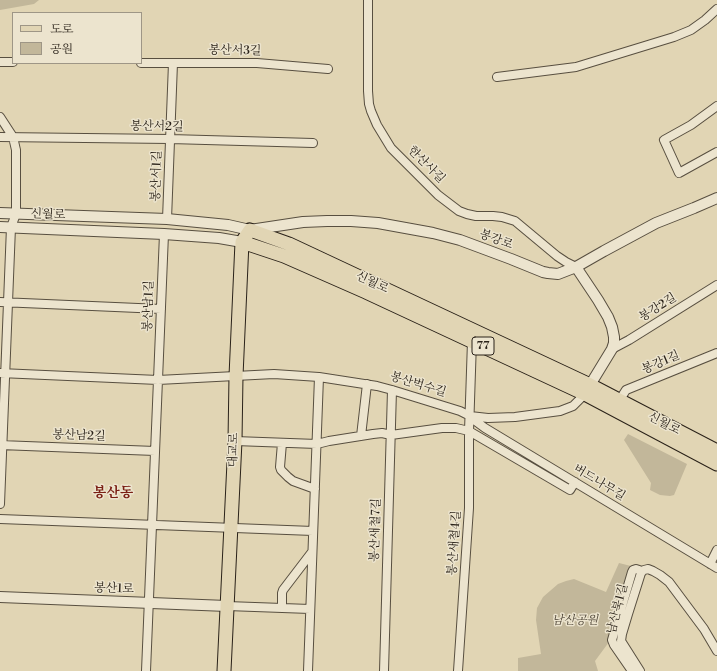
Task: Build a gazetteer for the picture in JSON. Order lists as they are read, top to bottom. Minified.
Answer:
{"streets":{"main road":["신월로","77","대교로"],"street":["봉산서3길","봉산서2길","한산사길","봉산서1길","봉강로","봉산남1길","봉강2길","봉강1길","봉산벅수길","봉산남2길","버드나무길","봉산새철7길","봉산새철4길","봉산1로","남산북1길"]},"crossings":[["봉산서3길","봉산서1길"],["봉산서2길","봉산서1길"],["한산사길","봉강로"],["봉산서1길","신월로"],["신월로","봉강로"],["신월로","봉산남1길"],["신월로","봉강1길"],["신월로","봉산벅수길"],["신월로","대교로"],["신월로","봉산새철4길"],["봉산남1길","봉산남2길"],["봉산남1길","봉산1로"],["봉산벅수길","대교로"],["봉산벅수길","버드나무길"],["봉산벅수길","봉산새철7길"],["봉산벅수길","봉산새철4길"],["대교로","봉산1로"],["버드나무길","봉산새철4길"]],"districts":["봉산동"],"parks":["남산공원"],"legend":["도로","공원"]}
